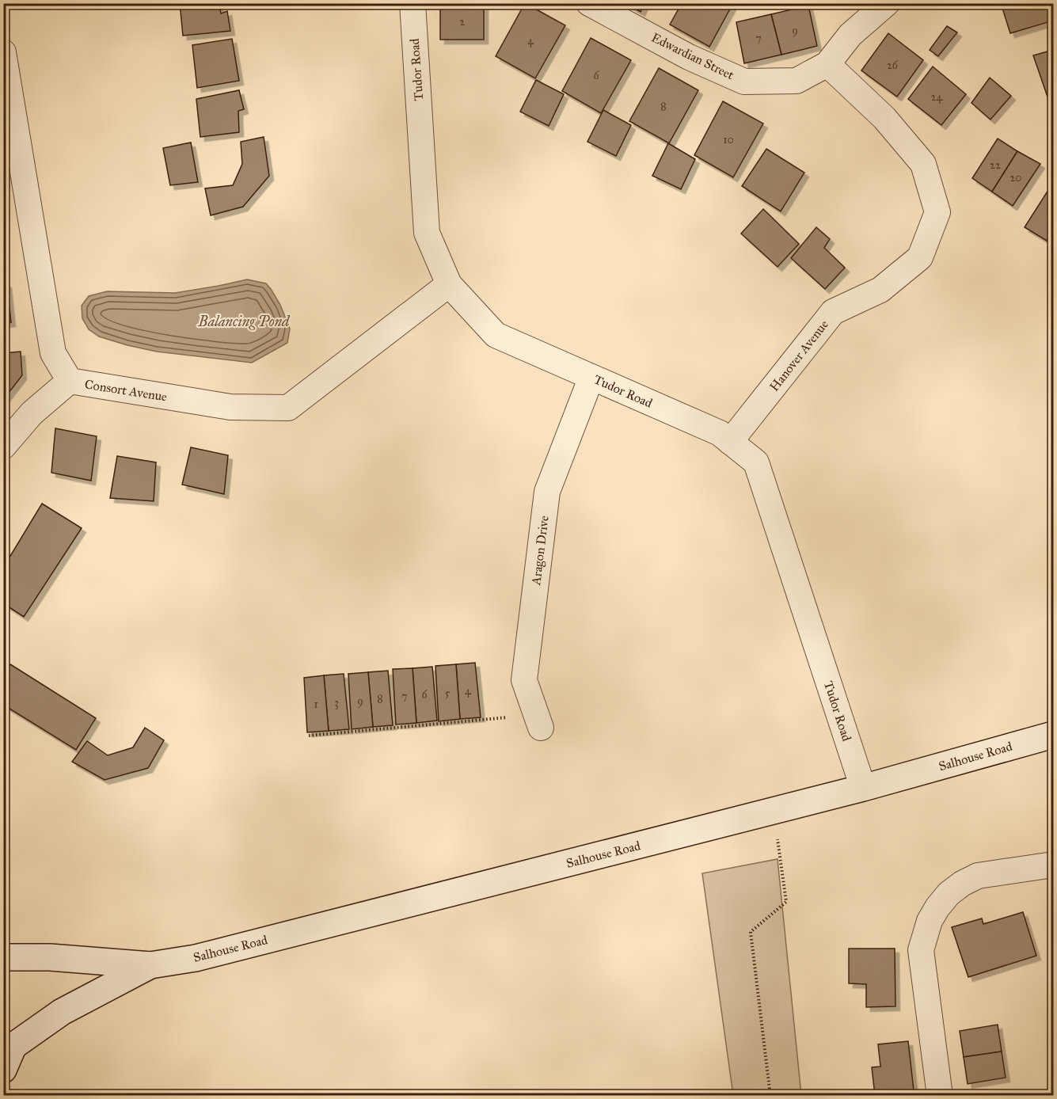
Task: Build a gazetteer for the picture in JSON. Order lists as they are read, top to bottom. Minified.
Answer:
{"streets":{"street":["Edwardian Street","Tudor Road","Hanover Avenue","Consort Avenue","Aragon Drive","Salhouse Road"]},"crossings":[["Edwardian Street","Hanover Avenue"],["Tudor Road","Hanover Avenue"],["Tudor Road","Consort Avenue"],["Tudor Road","Aragon Drive"],["Tudor Road","Salhouse Road"]],"water":["Balancing Pond"],"house_numbers":["2","9","7","4","26","6","24","8","10","22","20","4","5","6","7","8","9","3","1"]}
